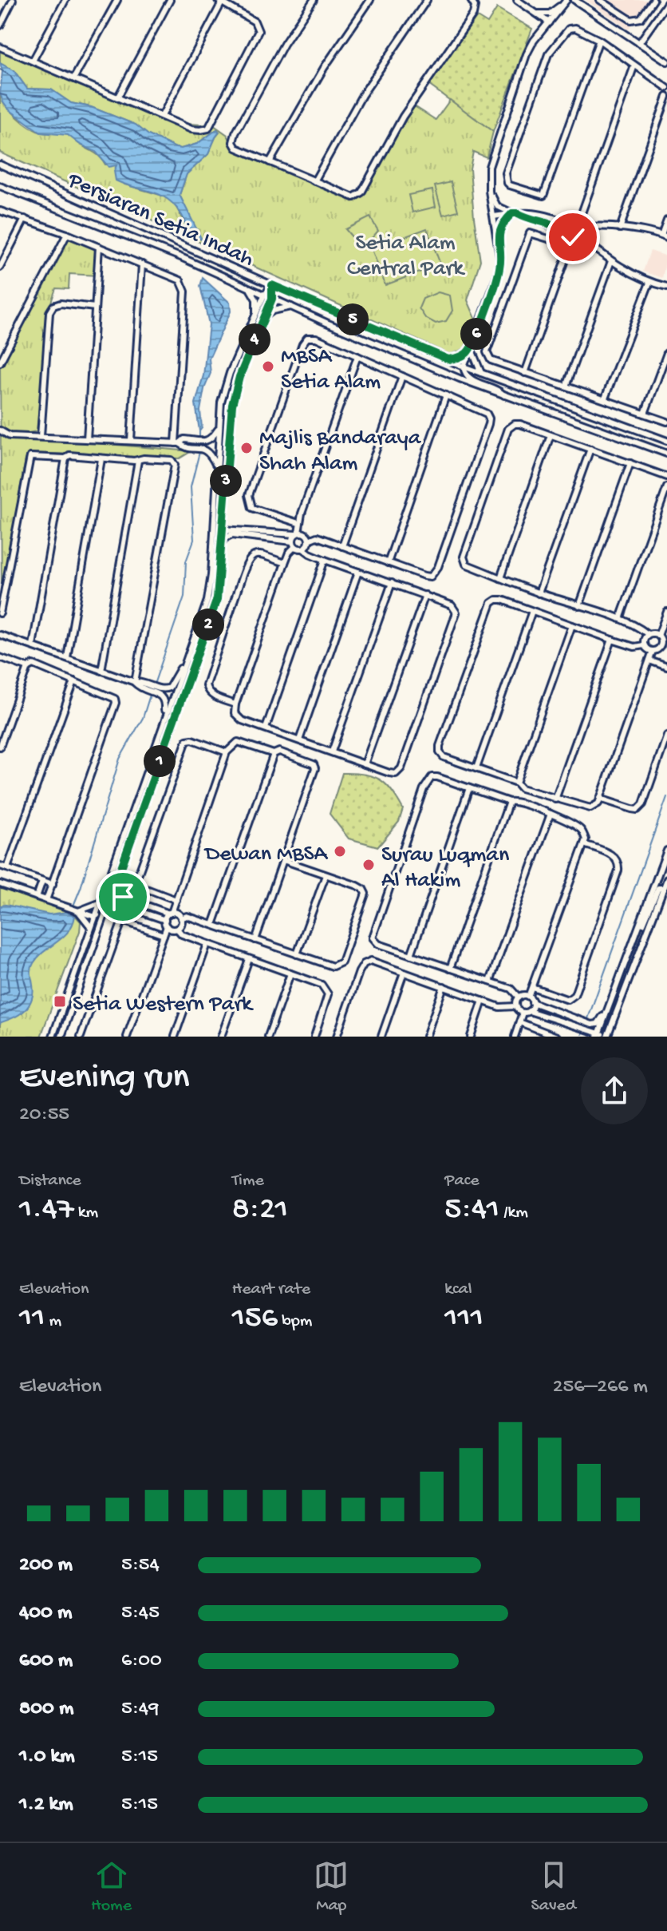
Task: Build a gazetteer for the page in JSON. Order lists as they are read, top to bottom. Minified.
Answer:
{"streets":{"street":["Persiaran Setia Indah"]},"parks":["Setia Alam Central Park"],"places":{"other":["MBSA Setia Alam","Majlis Bandaraya Shah Alam","Dewan MBSA","Surau Luqman Al Hakim"],"transit":["Setia Western Park"]},"page":{"pins":["5","6","4","3","2","1"],"heading":["Evening run","20:55"],"stats":[["Distance","1.47 km"],["Time","8:21"],["Pace","5:41 /km"],["Elevation","11 m"],["Heart rate","156 bpm"],["kcal","111"]],"chart":["Elevation","256–266 m"],"list":[{"name":"200 m","note":"5:54"},{"name":"400 m","note":"5:45"},{"name":"600 m","note":"6:00"},{"name":"800 m","note":"5:49"},{"name":"1.0 km","note":"5:15"},{"name":"1.2 km","note":"5:15"}],"tabs":["Home","Map","Saved"]}}
